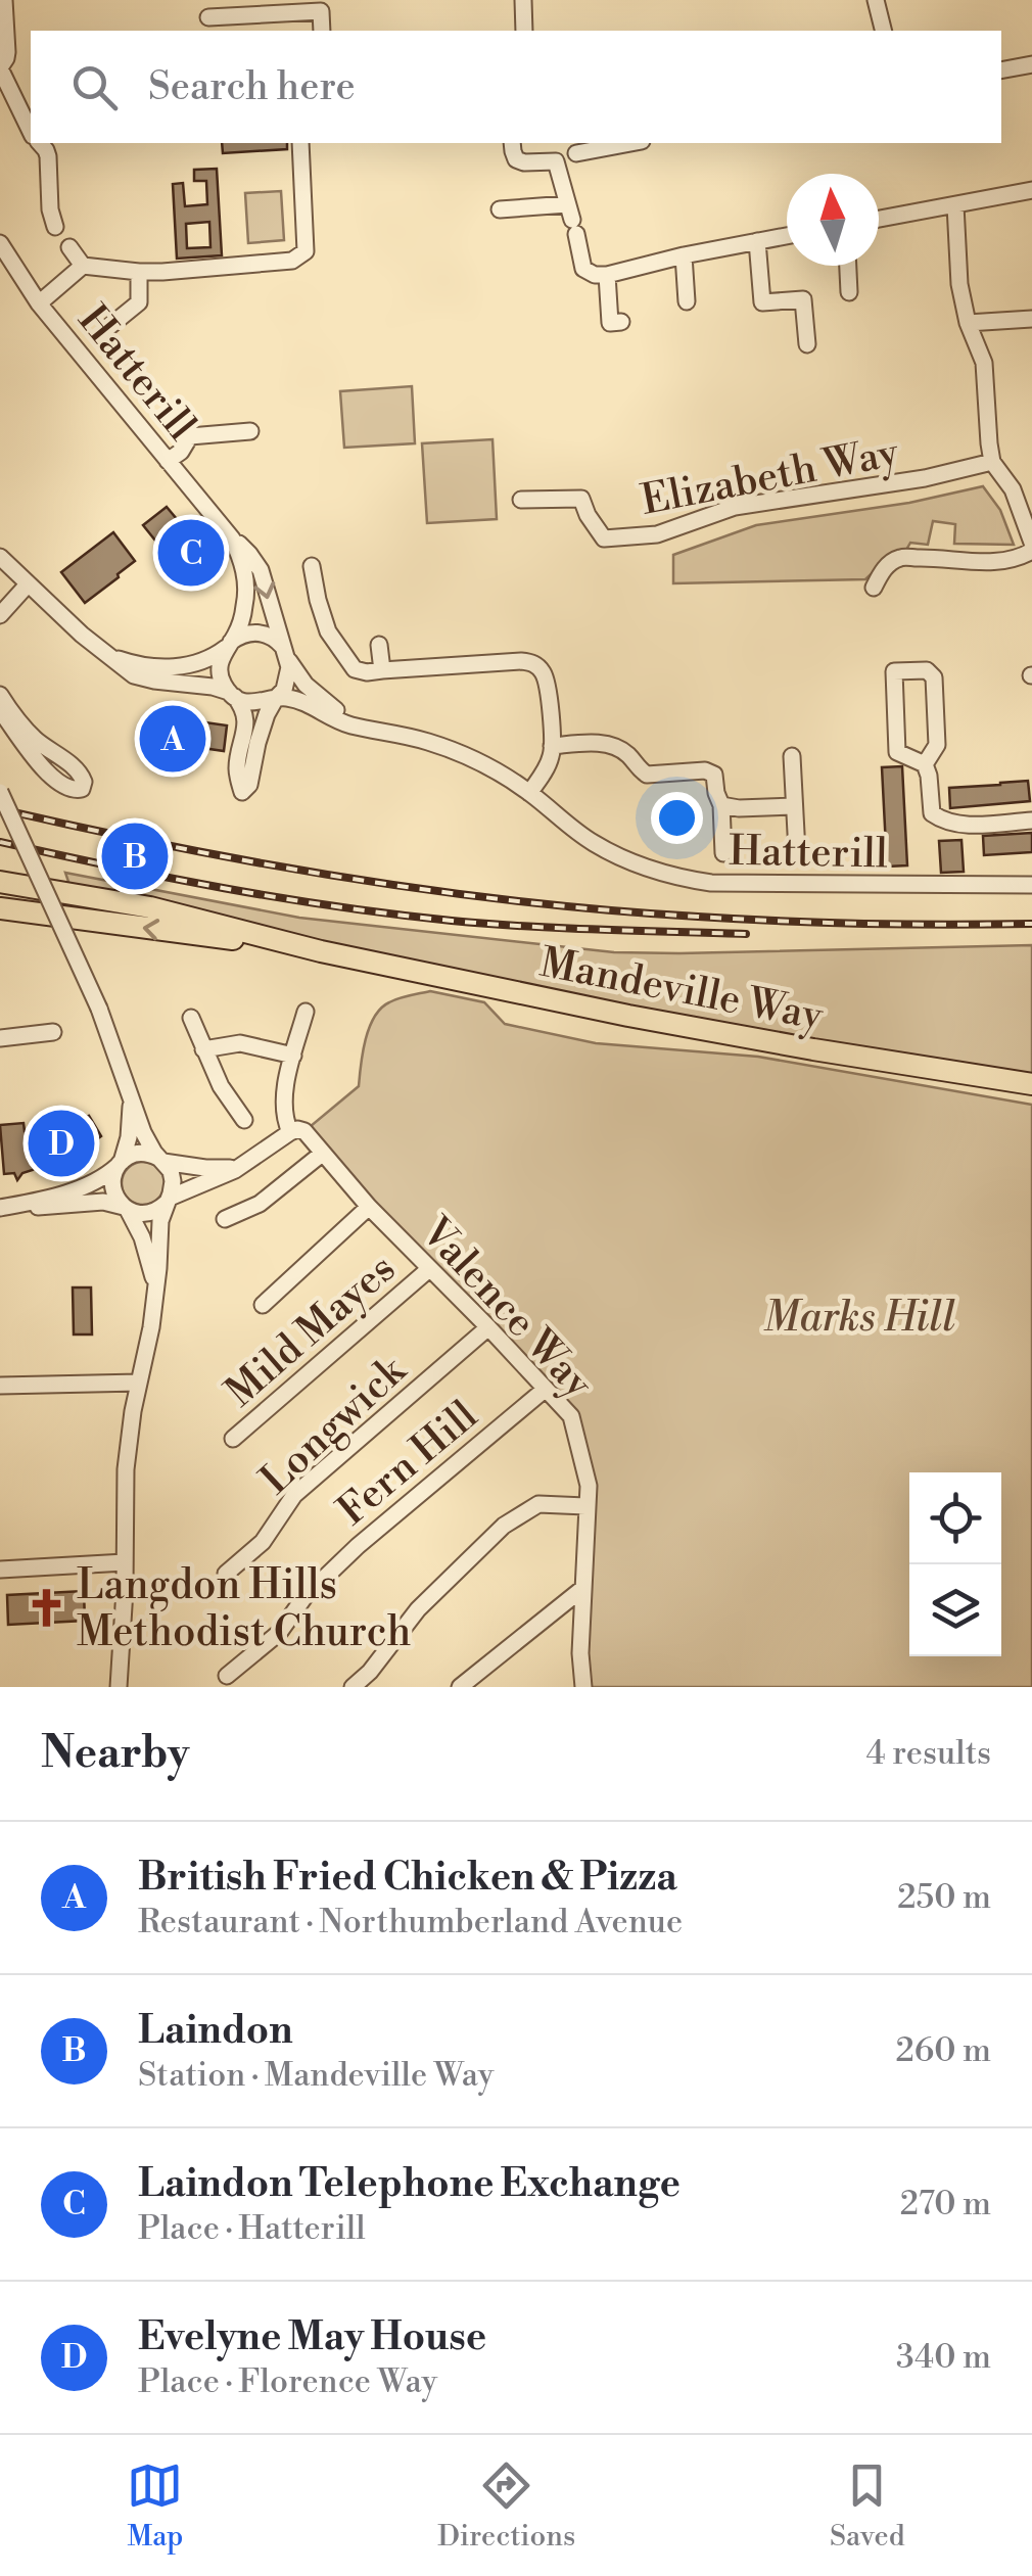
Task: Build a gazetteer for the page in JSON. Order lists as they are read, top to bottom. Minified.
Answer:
{"streets":{"main road":["Mandeville Way"],"street":["Hatterill","Elizabeth Way","Valence Way","Mild Mayes","Longwick","Fern Hill"]},"crossings":[["Valence Way","Mild Mayes"],["Valence Way","Longwick"],["Valence Way","Fern Hill"]],"parks":["Marks Hill"],"places":{"church":["Langdon Hills Methodist Church"]},"north":"top","page":{"search":"Search here","pins":["C","A","B","D"],"heading":["Nearby","4 results"],"list":[{"mark":"A","name":"British Fried Chicken & Pizza","note":"Restaurant · Northumberland Avenue","value":"250 m"},{"mark":"B","name":"Laindon","note":"Station · Mandeville Way","value":"260 m"},{"mark":"C","name":"Laindon Telephone Exchange","note":"Place · Hatterill","value":"270 m"},{"mark":"D","name":"Evelyne May House","note":"Place · Florence Way","value":"340 m"}],"nav":["Map","Directions","Saved"]}}
